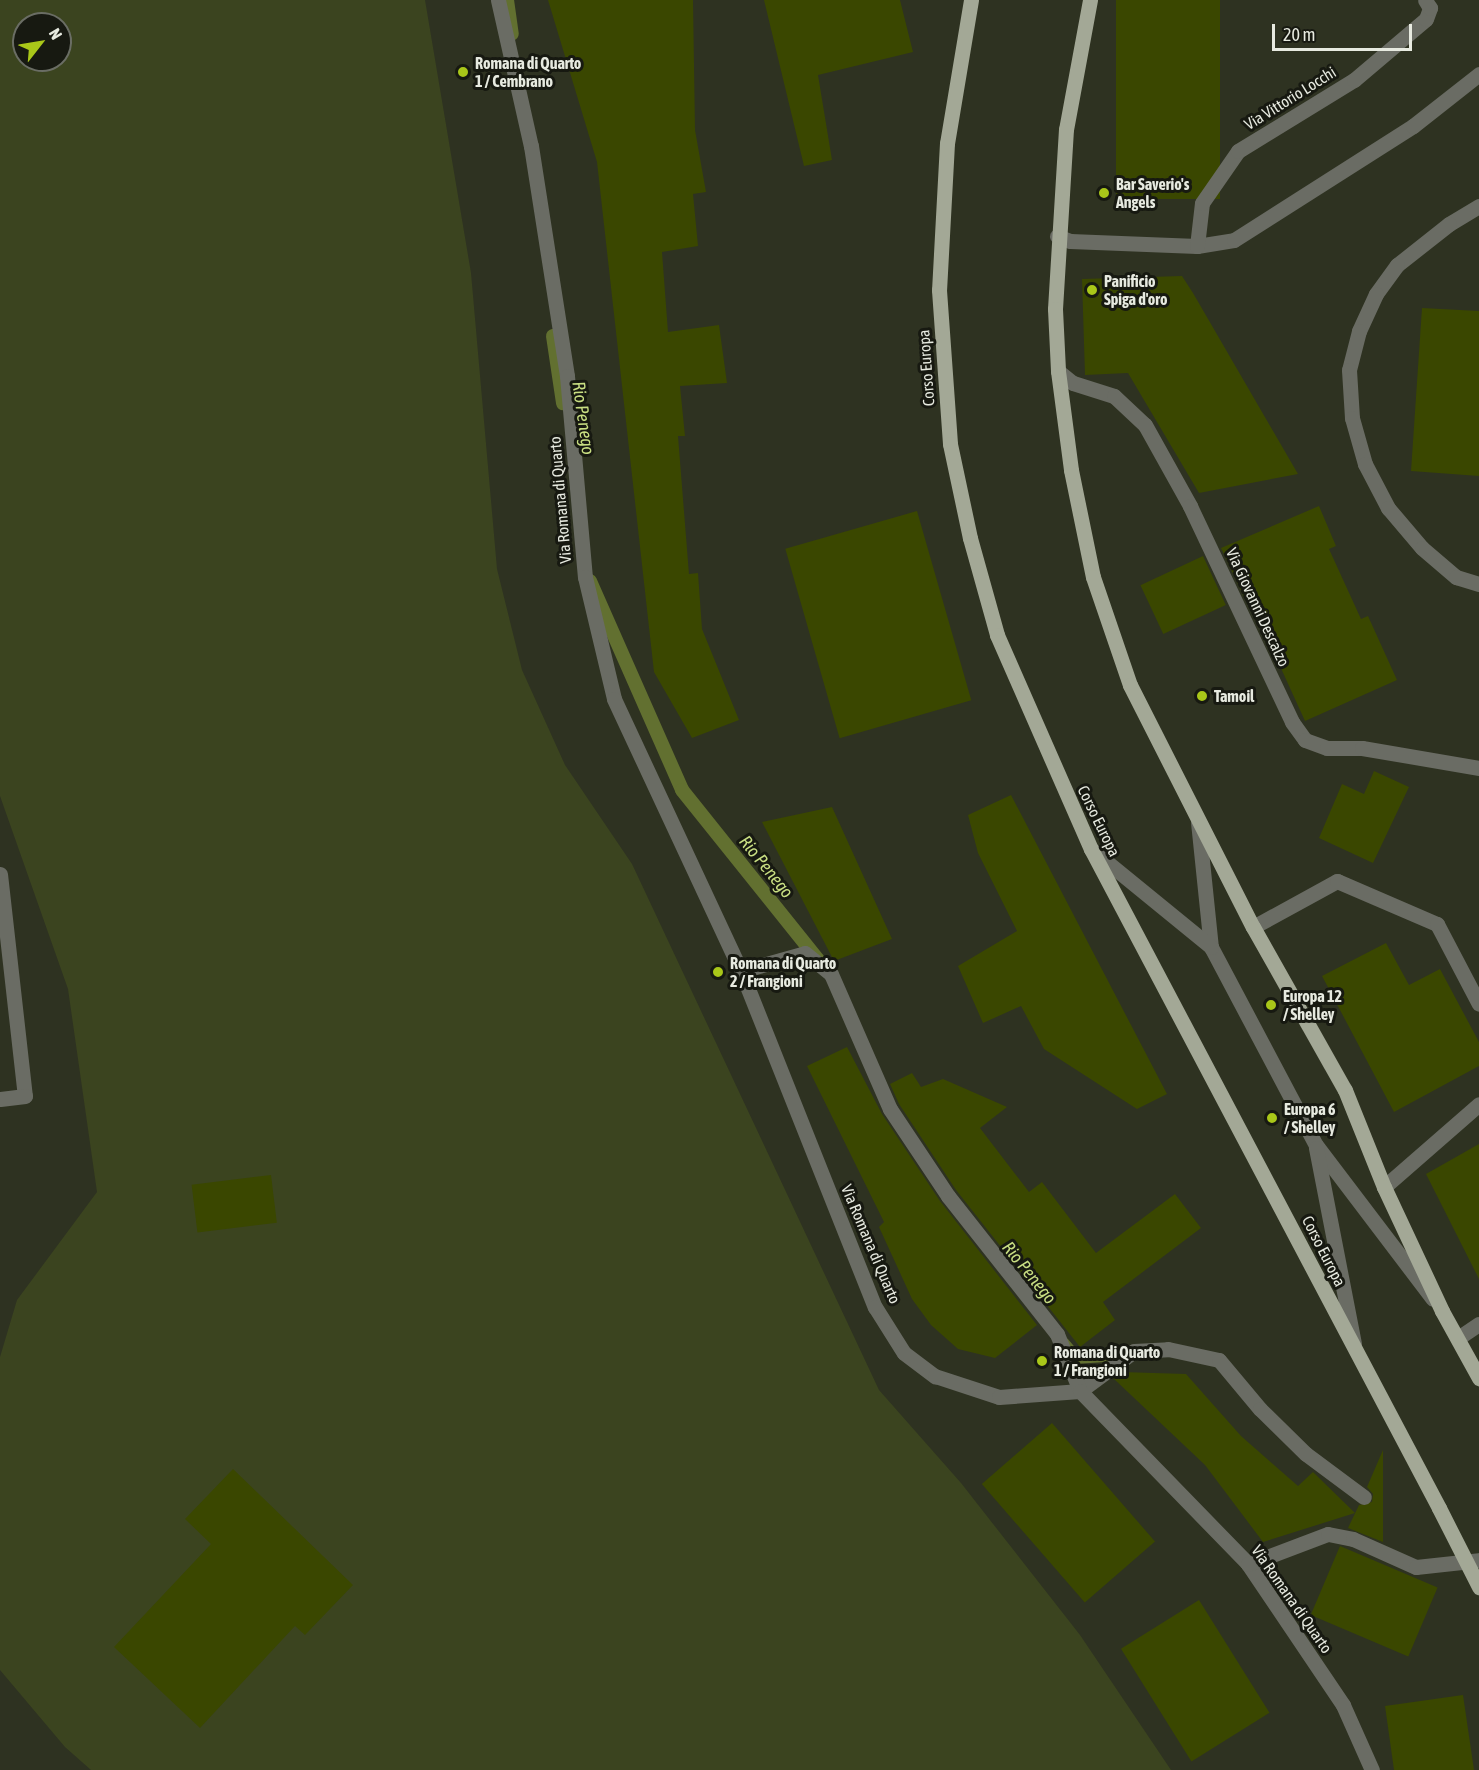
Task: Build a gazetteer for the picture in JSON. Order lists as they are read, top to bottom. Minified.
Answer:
{"streets":{"main road":["Corso Europa"],"street":["Via Vittorio Locchi","Via Romana di Quarto","Via Giovanni Descalzo"]},"water":["Rio Penego"],"places":["Romana di Quarto 1 / Cembrano","Bar Saverio's Angels","Panificio Spiga d'oro","Tamoil","Romana di Quarto 2 / Frangioni","Europa 12 / Shelley","Europa 6 / Shelley","Romana di Quarto 1 / Frangioni"],"scale_bar":"20 m","north":"top right"}
